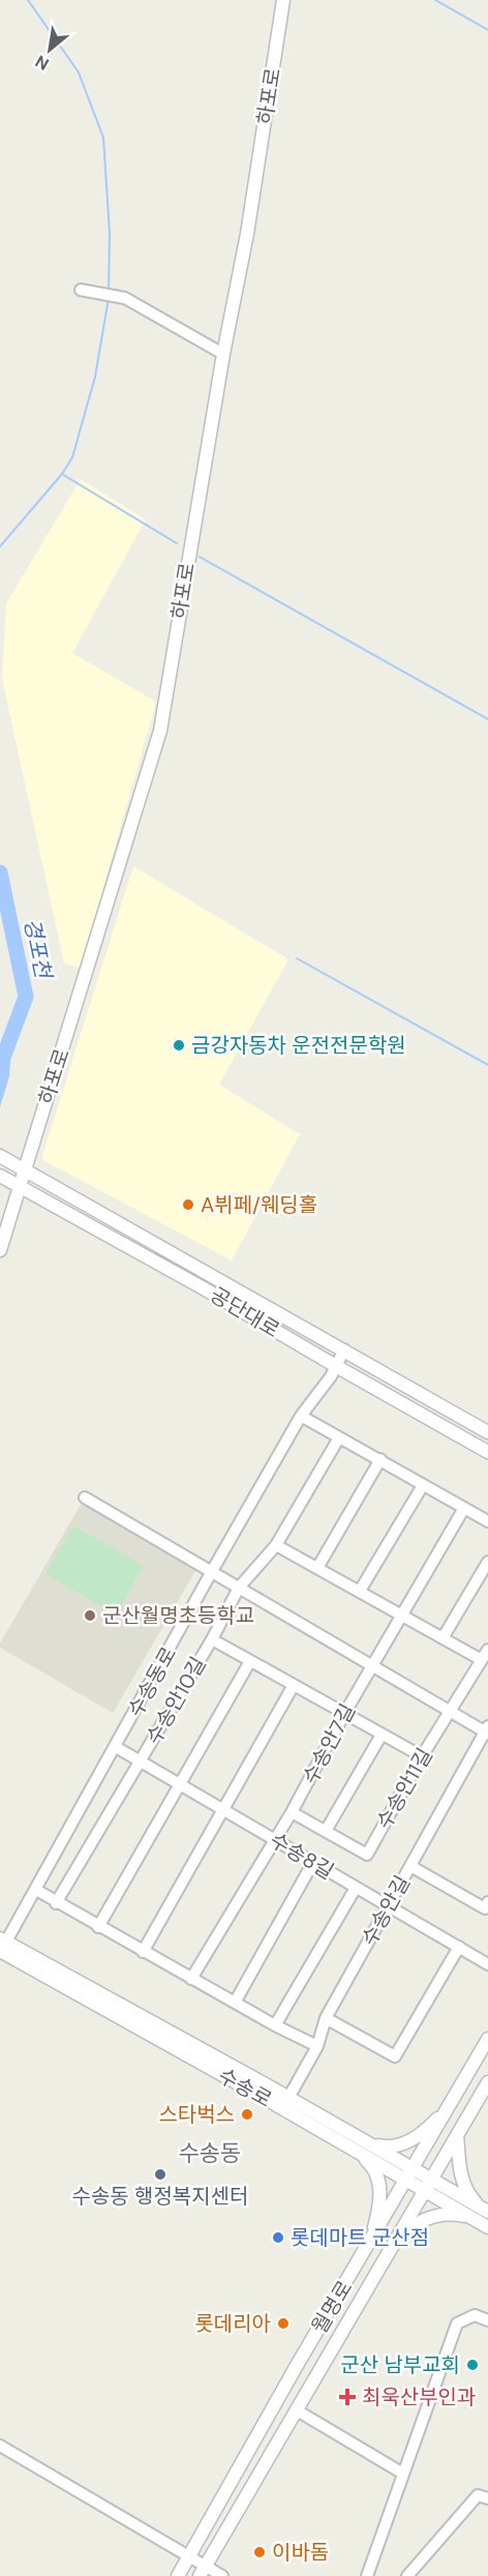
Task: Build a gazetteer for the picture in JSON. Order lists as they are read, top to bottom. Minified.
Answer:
{"streets":{"street":["하포로","공단대로","수송동로","수송안10길","수송안7길","수송안11길","수송8길","수송안길","수송로","월명로"]},"crossings":[["하포로","공단대로"],["공단대로","수송동로"],["수송동로","수송8길"],["수송동로","수송로"],["수송안10길","수송8길"],["수송안7길","수송안11길"],["수송안7길","수송8길"],["수송8길","수송안길"],["수송안길","수송로"],["수송로","월명로"]],"districts":["수송동"],"water":["경포천"],"places":{"other":["금강자동차 운전전문학원","A뷔페/웨딩홀","군산월명초등학교","스타벅스","수송동 행정복지센터","롯데마트 군산점","롯데리아","군산 남부교회","이바돔"],"health":["최욱산부인과"]},"north":"bottom left"}
